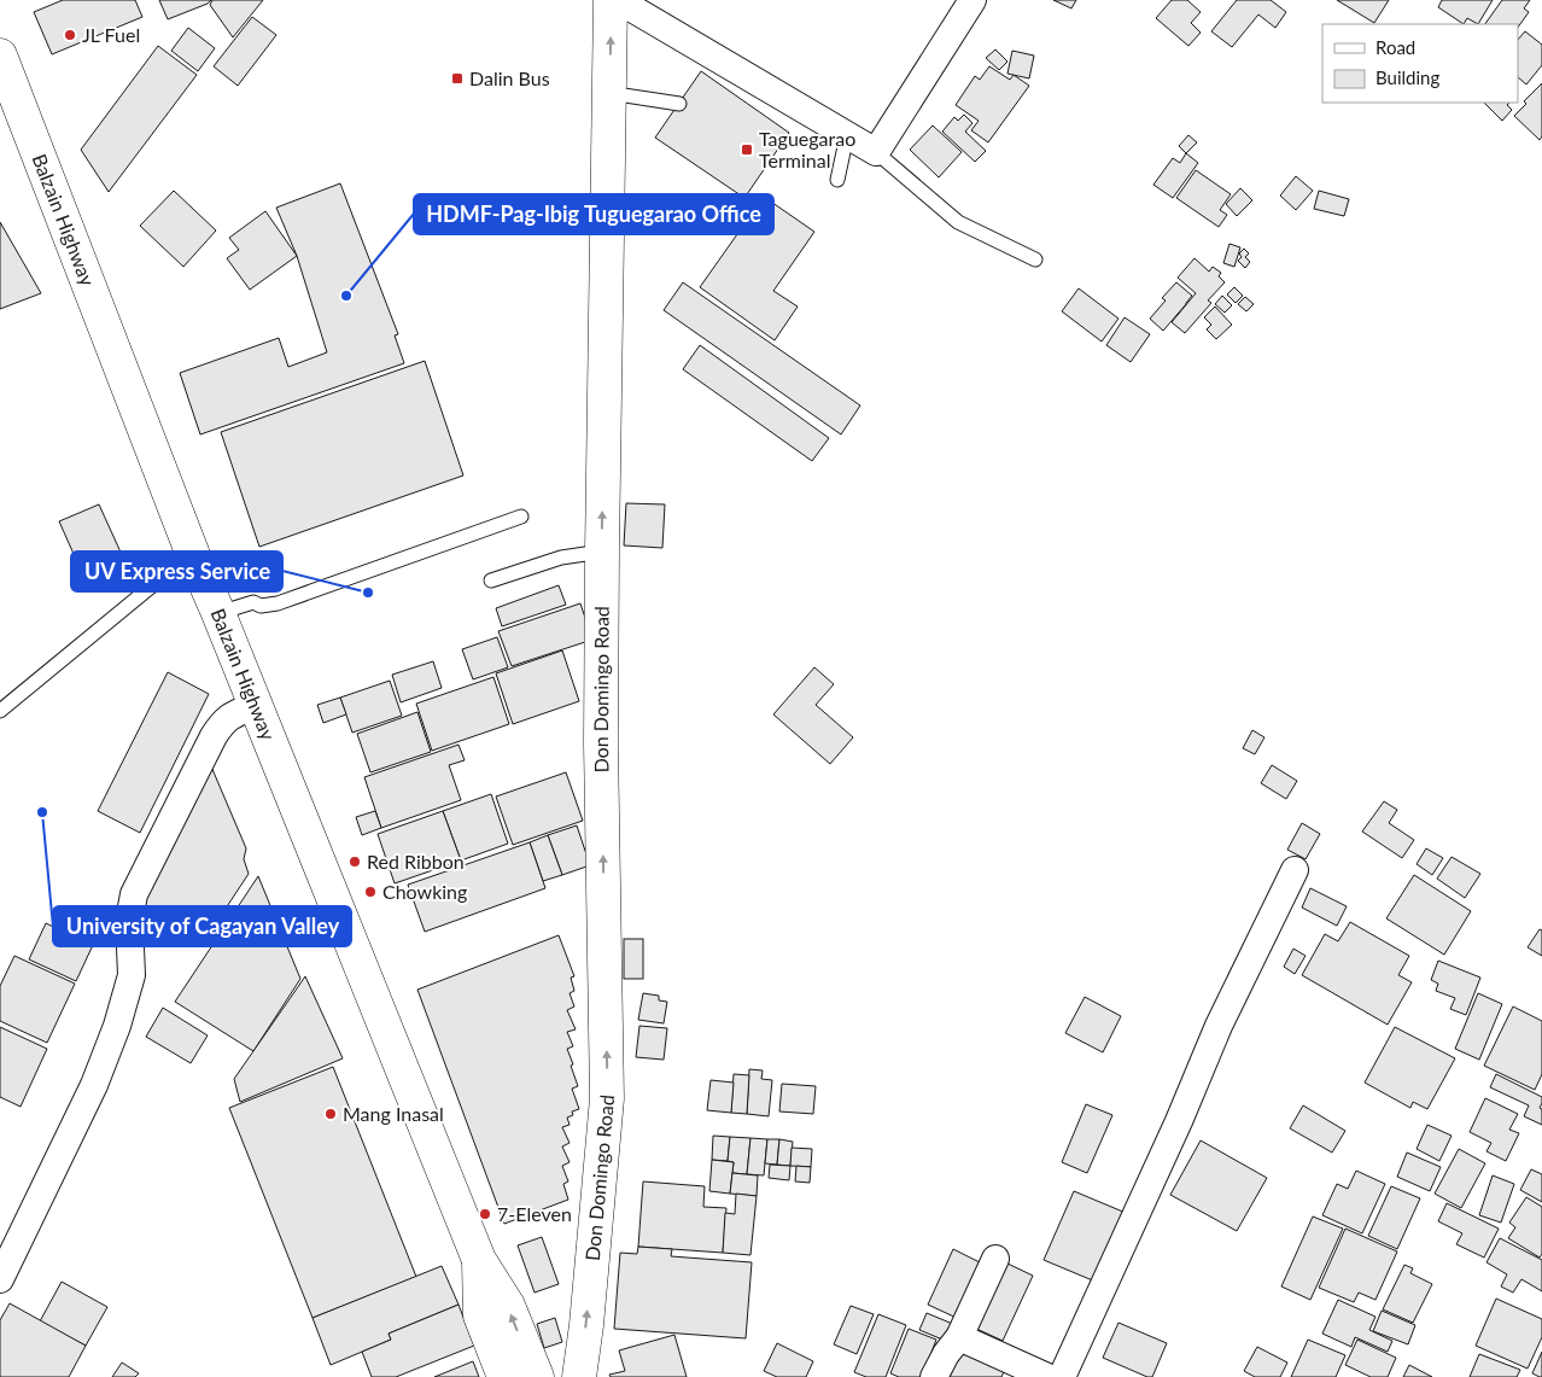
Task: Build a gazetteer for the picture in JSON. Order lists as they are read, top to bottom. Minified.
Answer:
{"streets":{"main road":["Balzain Highway","Don Domingo Road"]},"one_way":["Don Domingo Road"],"places":{"other":["JL Fuel","HDMF-Pag-Ibig Tuguegarao Office","UV Express Service","University of Cagayan Valley","Red Ribbon","Chowking","Mang Inasal","7-Eleven"],"transit":["Dalin Bus","Taguegarao Terminal"]},"legend":["Road","Building"]}
